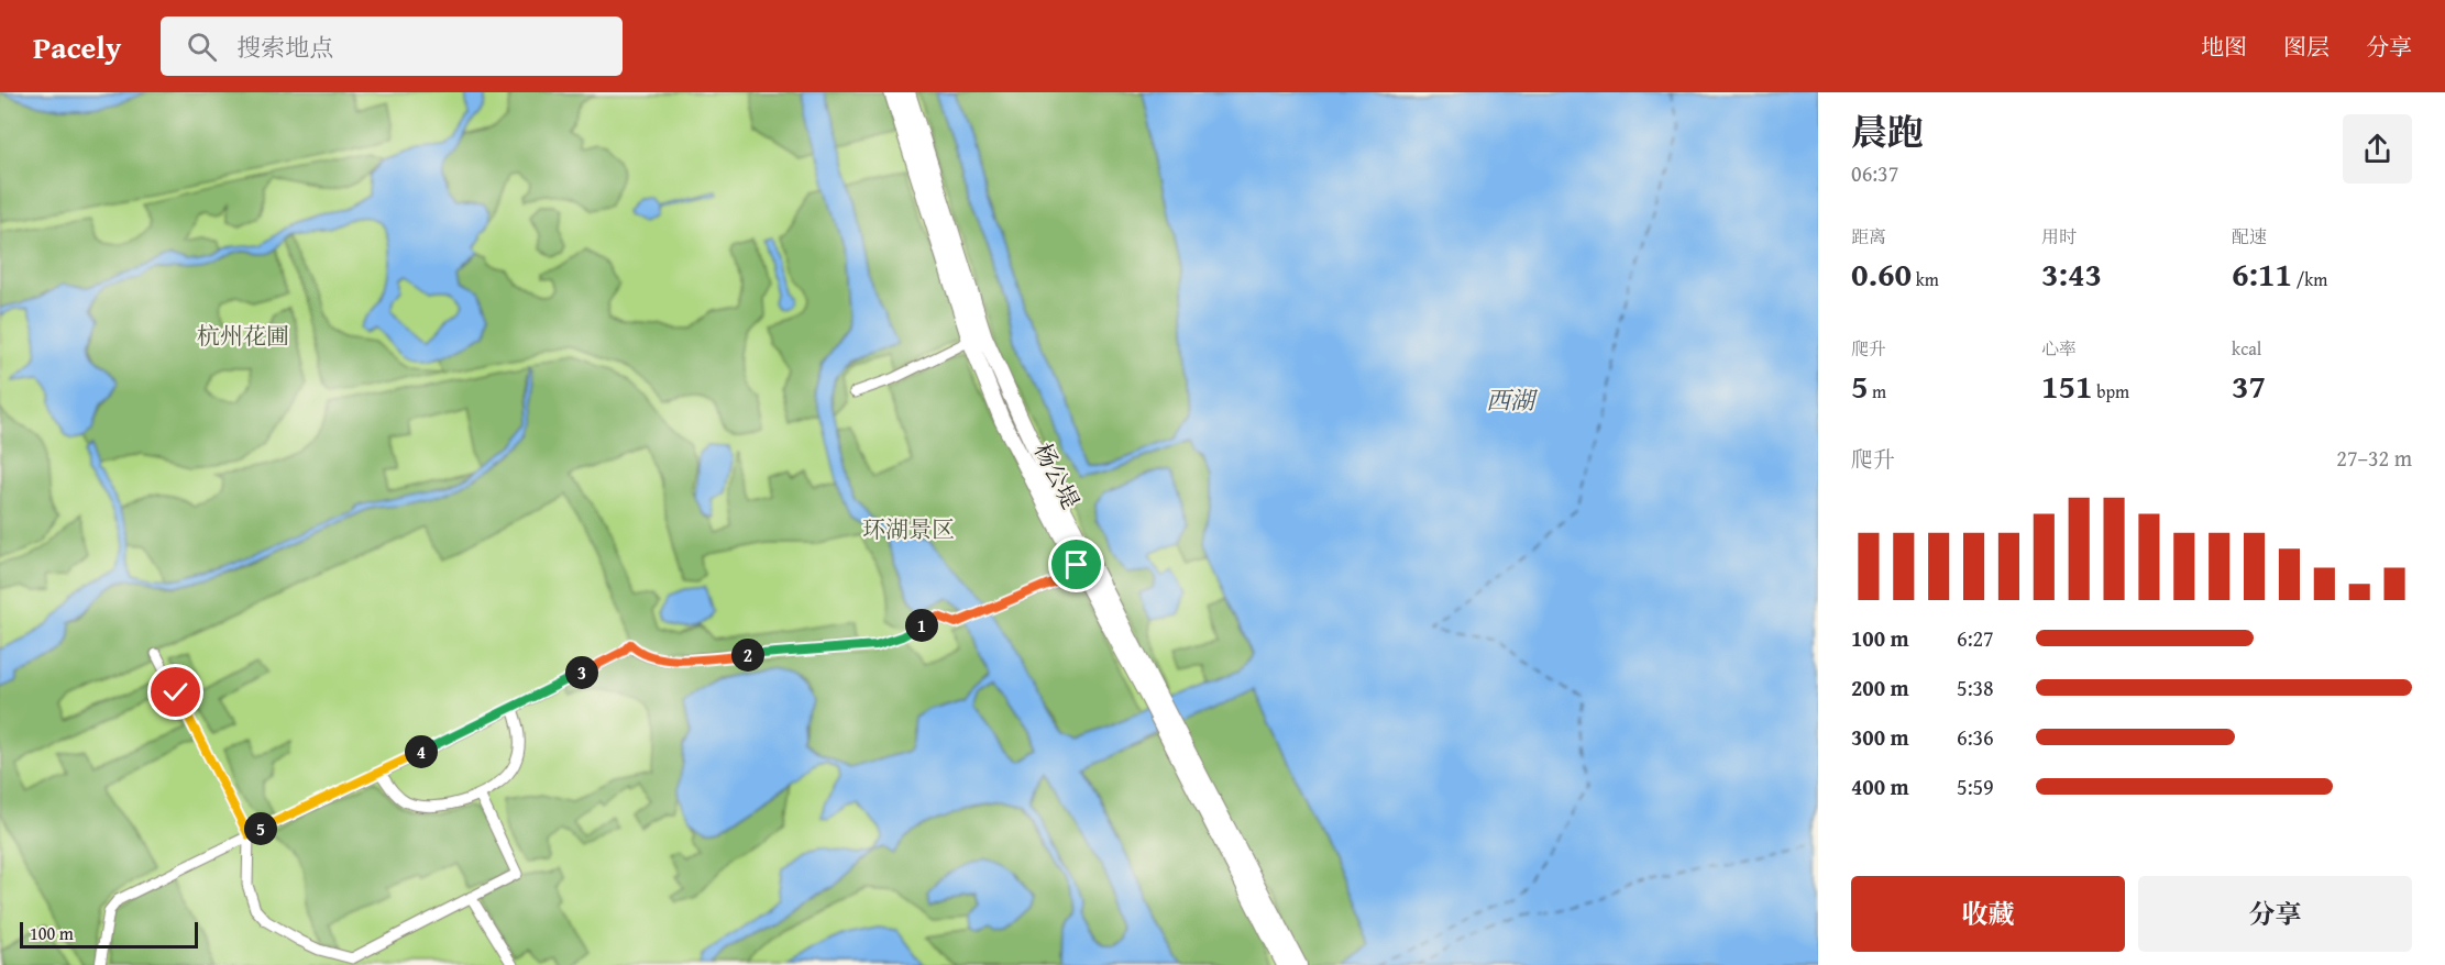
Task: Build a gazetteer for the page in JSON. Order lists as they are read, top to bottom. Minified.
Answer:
{"streets":{"main road":["杨公堤"]},"water":["西湖"],"parks":["杭州花圃","环湖景区"],"scale_bar":"100 m","page":{"header":"Pacely","search":"搜索地点","nav":["地图","图层","分享"],"heading":["晨跑","06:37"],"stats":[["距离","0.60 km"],["用时","3:43"],["配速","6:11 /km"],["爬升","5 m"],["心率","151 bpm"],["kcal","37"]],"chart":["爬升","27–32 m"],"pins":["1","2","3","4","5"],"list":[{"name":"100 m","note":"6:27"},{"name":"200 m","note":"5:38"},{"name":"300 m","note":"6:36"},{"name":"400 m","note":"5:59"}],"buttons":["收藏","分享"],"scale":"100 m"}}
